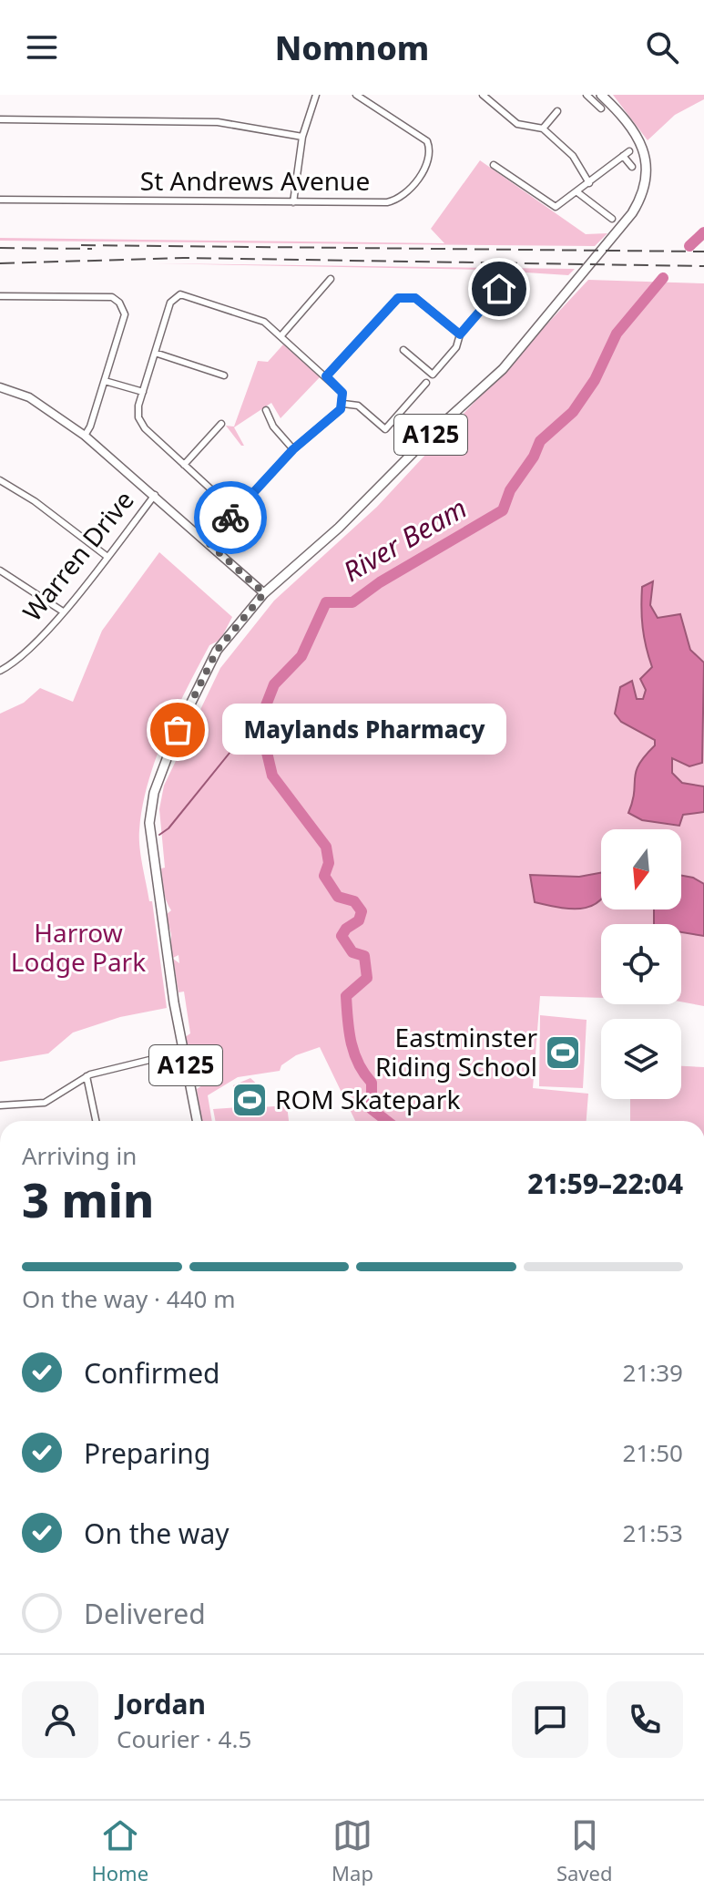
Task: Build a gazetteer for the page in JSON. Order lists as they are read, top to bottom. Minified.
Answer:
{"streets":{"main road":["A125"],"street":["St Andrews Avenue","Warren Drive"]},"water":["River Beam"],"parks":["Harrow Lodge Park"],"places":{"other":["Maylands Pharmacy"],"sports":["Eastminster Riding School","ROM Skatepark"]},"north":"bottom","page":{"header":"Nomnom","bubble":"Maylands Pharmacy","heading":["3 min","Arriving in","21:59–22:04"],"panel":["Jordan","Courier · 4.5"],"bar":"On the way · 440 m","list":[["Confirmed","21:39"],["Preparing","21:50"],["On the way","21:53"],"Delivered"],"tabs":["Home","Map","Saved"]}}
